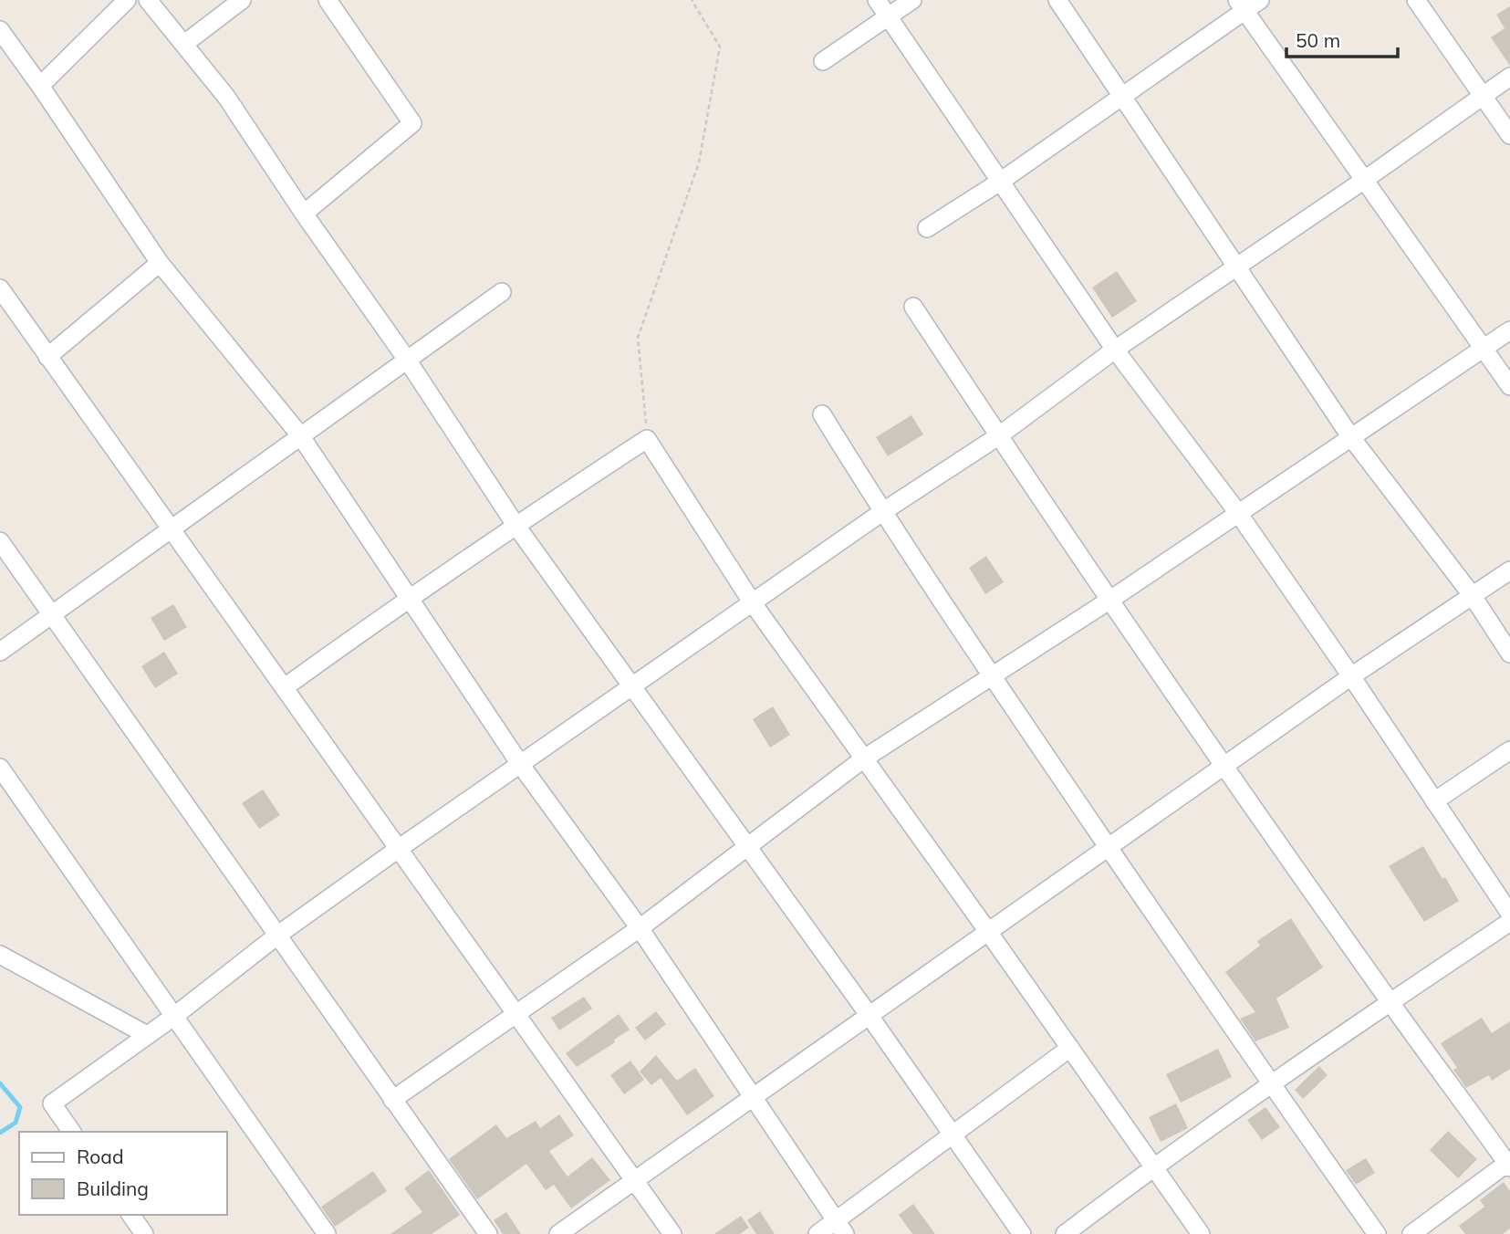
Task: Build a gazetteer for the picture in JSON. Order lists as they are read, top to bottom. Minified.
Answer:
{"legend":["Road","Building"],"scale_bar":"50 m"}
